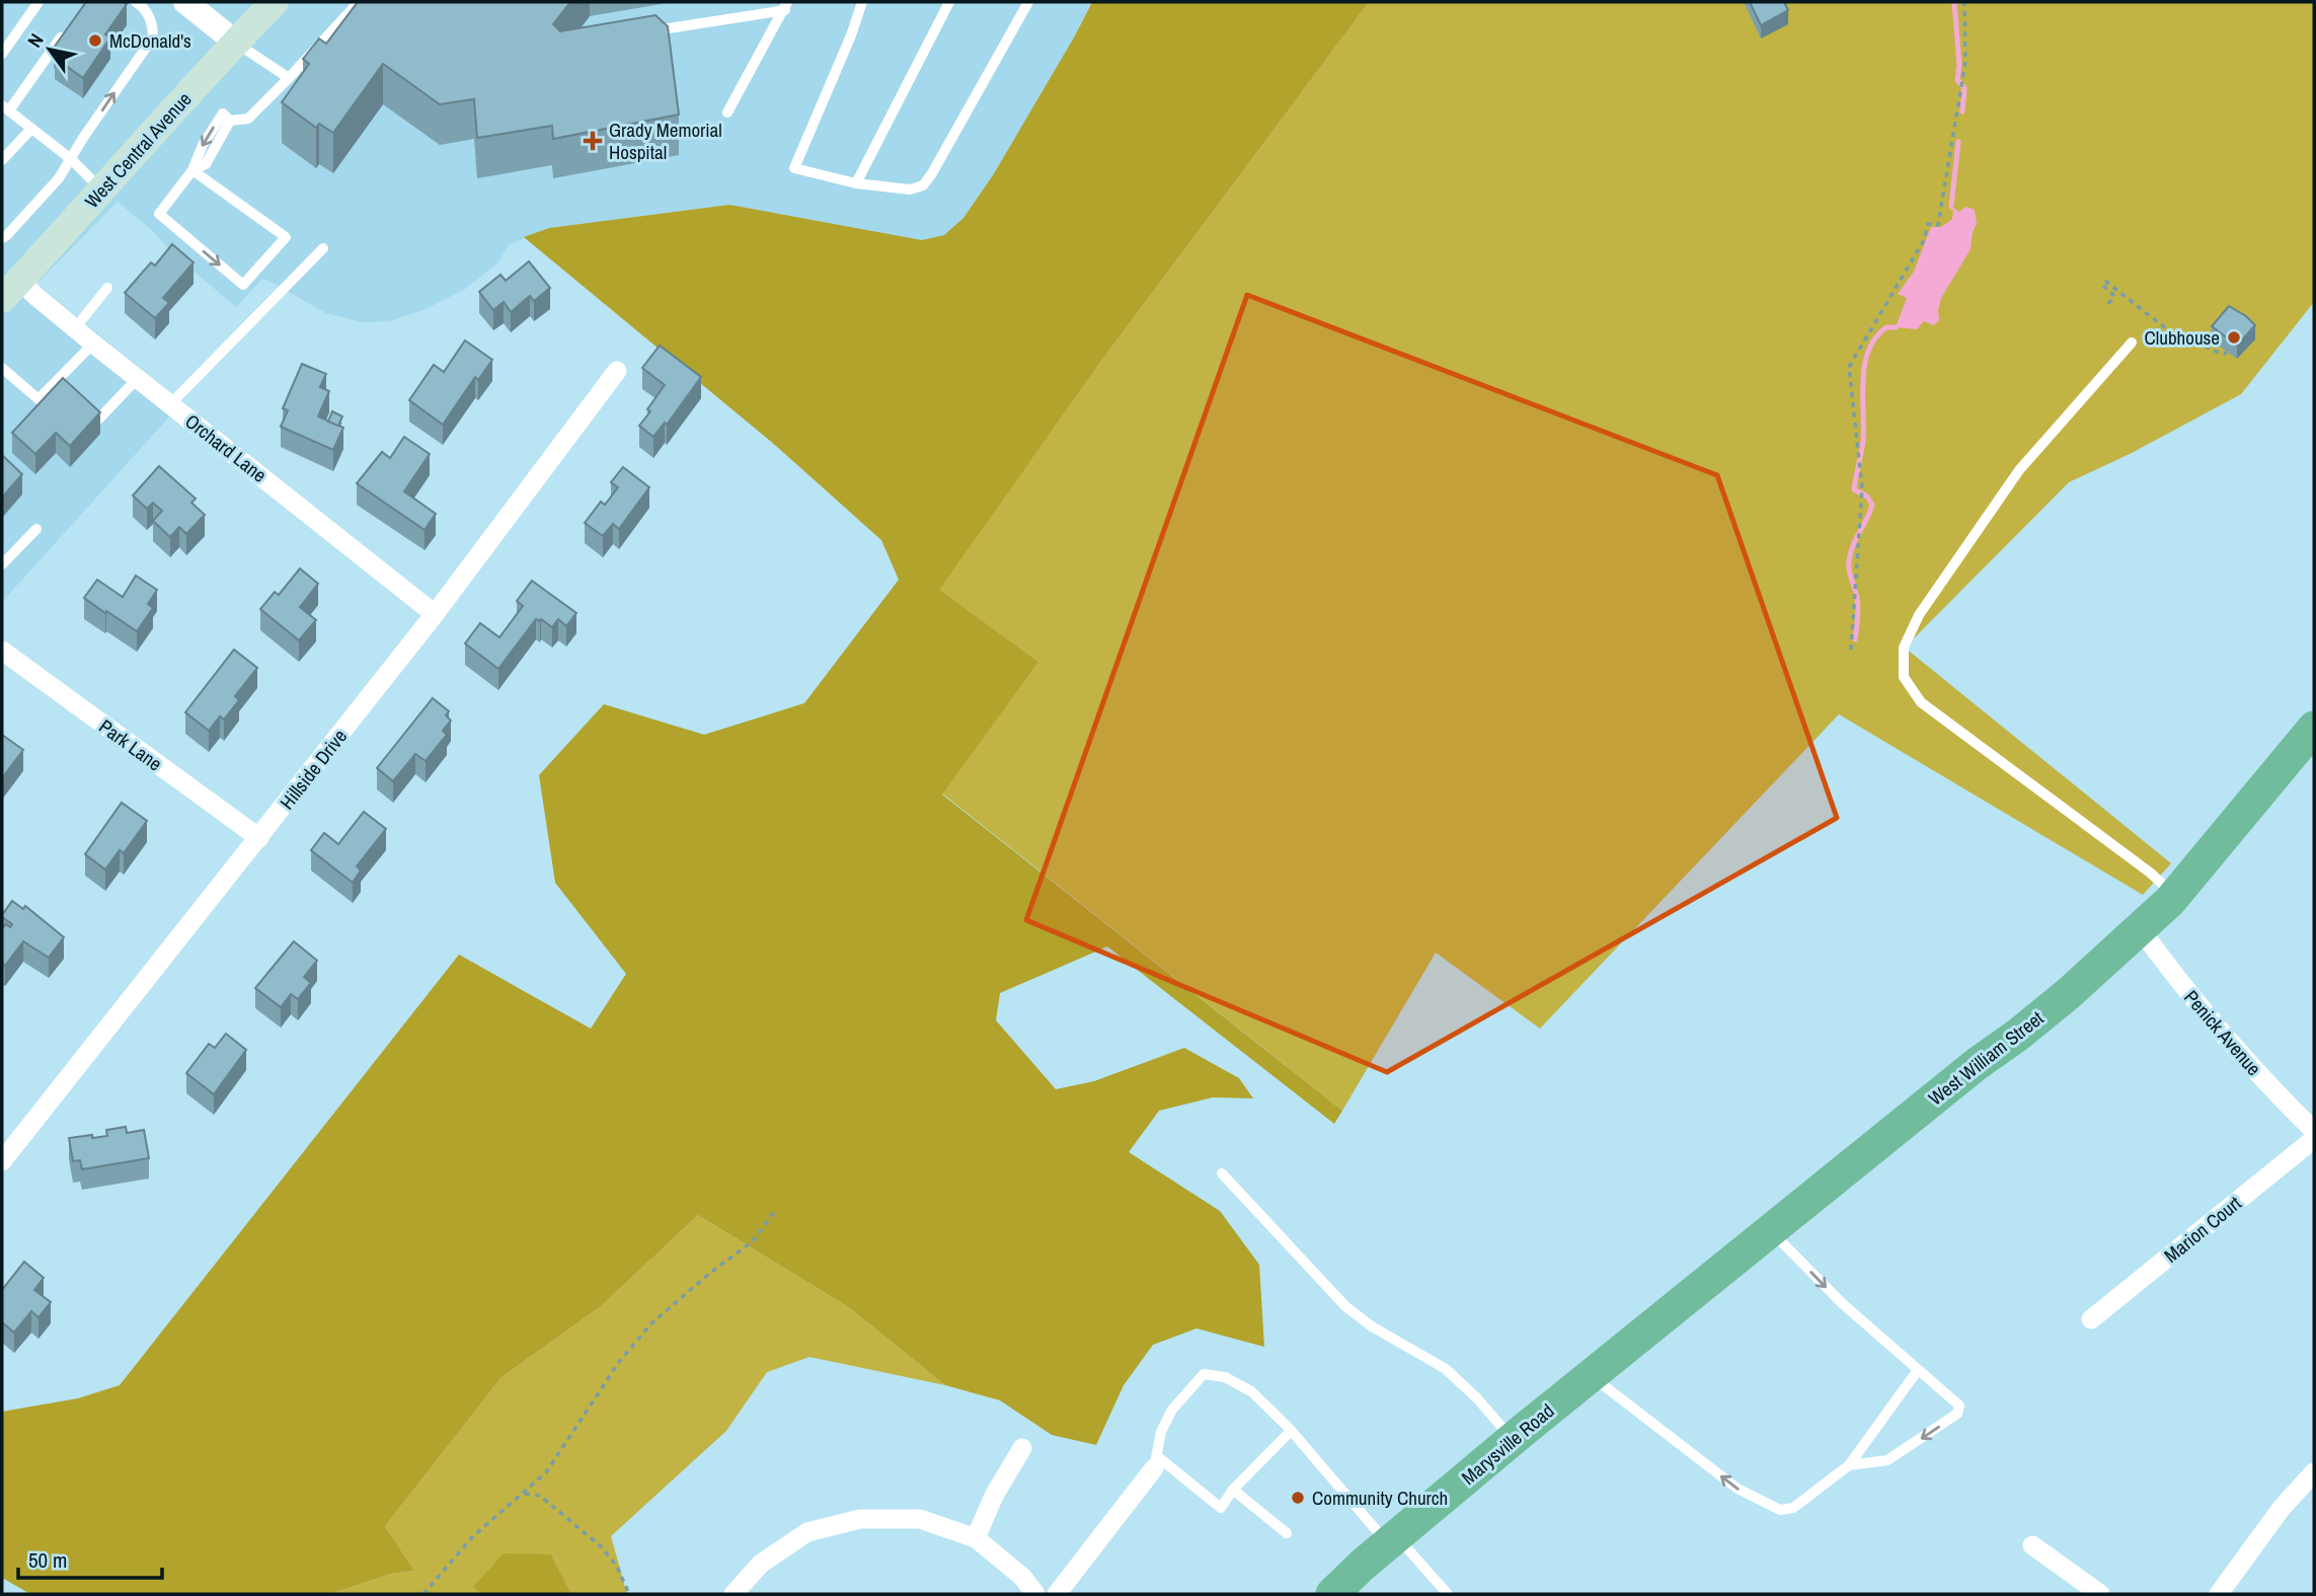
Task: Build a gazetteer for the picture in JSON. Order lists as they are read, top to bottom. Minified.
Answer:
{"streets":{"highway":["West William Street","Marysville Road"],"main road":["West Central Avenue"],"street":["Orchard Lane","Park Lane","Hillside Drive","Penick Avenue","Marion Court"]},"crossings":[["West Central Avenue","Orchard Lane"],["Orchard Lane","Hillside Drive"],["Park Lane","Hillside Drive"],["Penick Avenue","West William Street"],["West William Street","Marysville Road"]],"places":{"other":["McDonald's","Clubhouse","Community Church"],"health":["Grady Memorial Hospital"]},"scale_bar":"50 m","north":"top left"}
